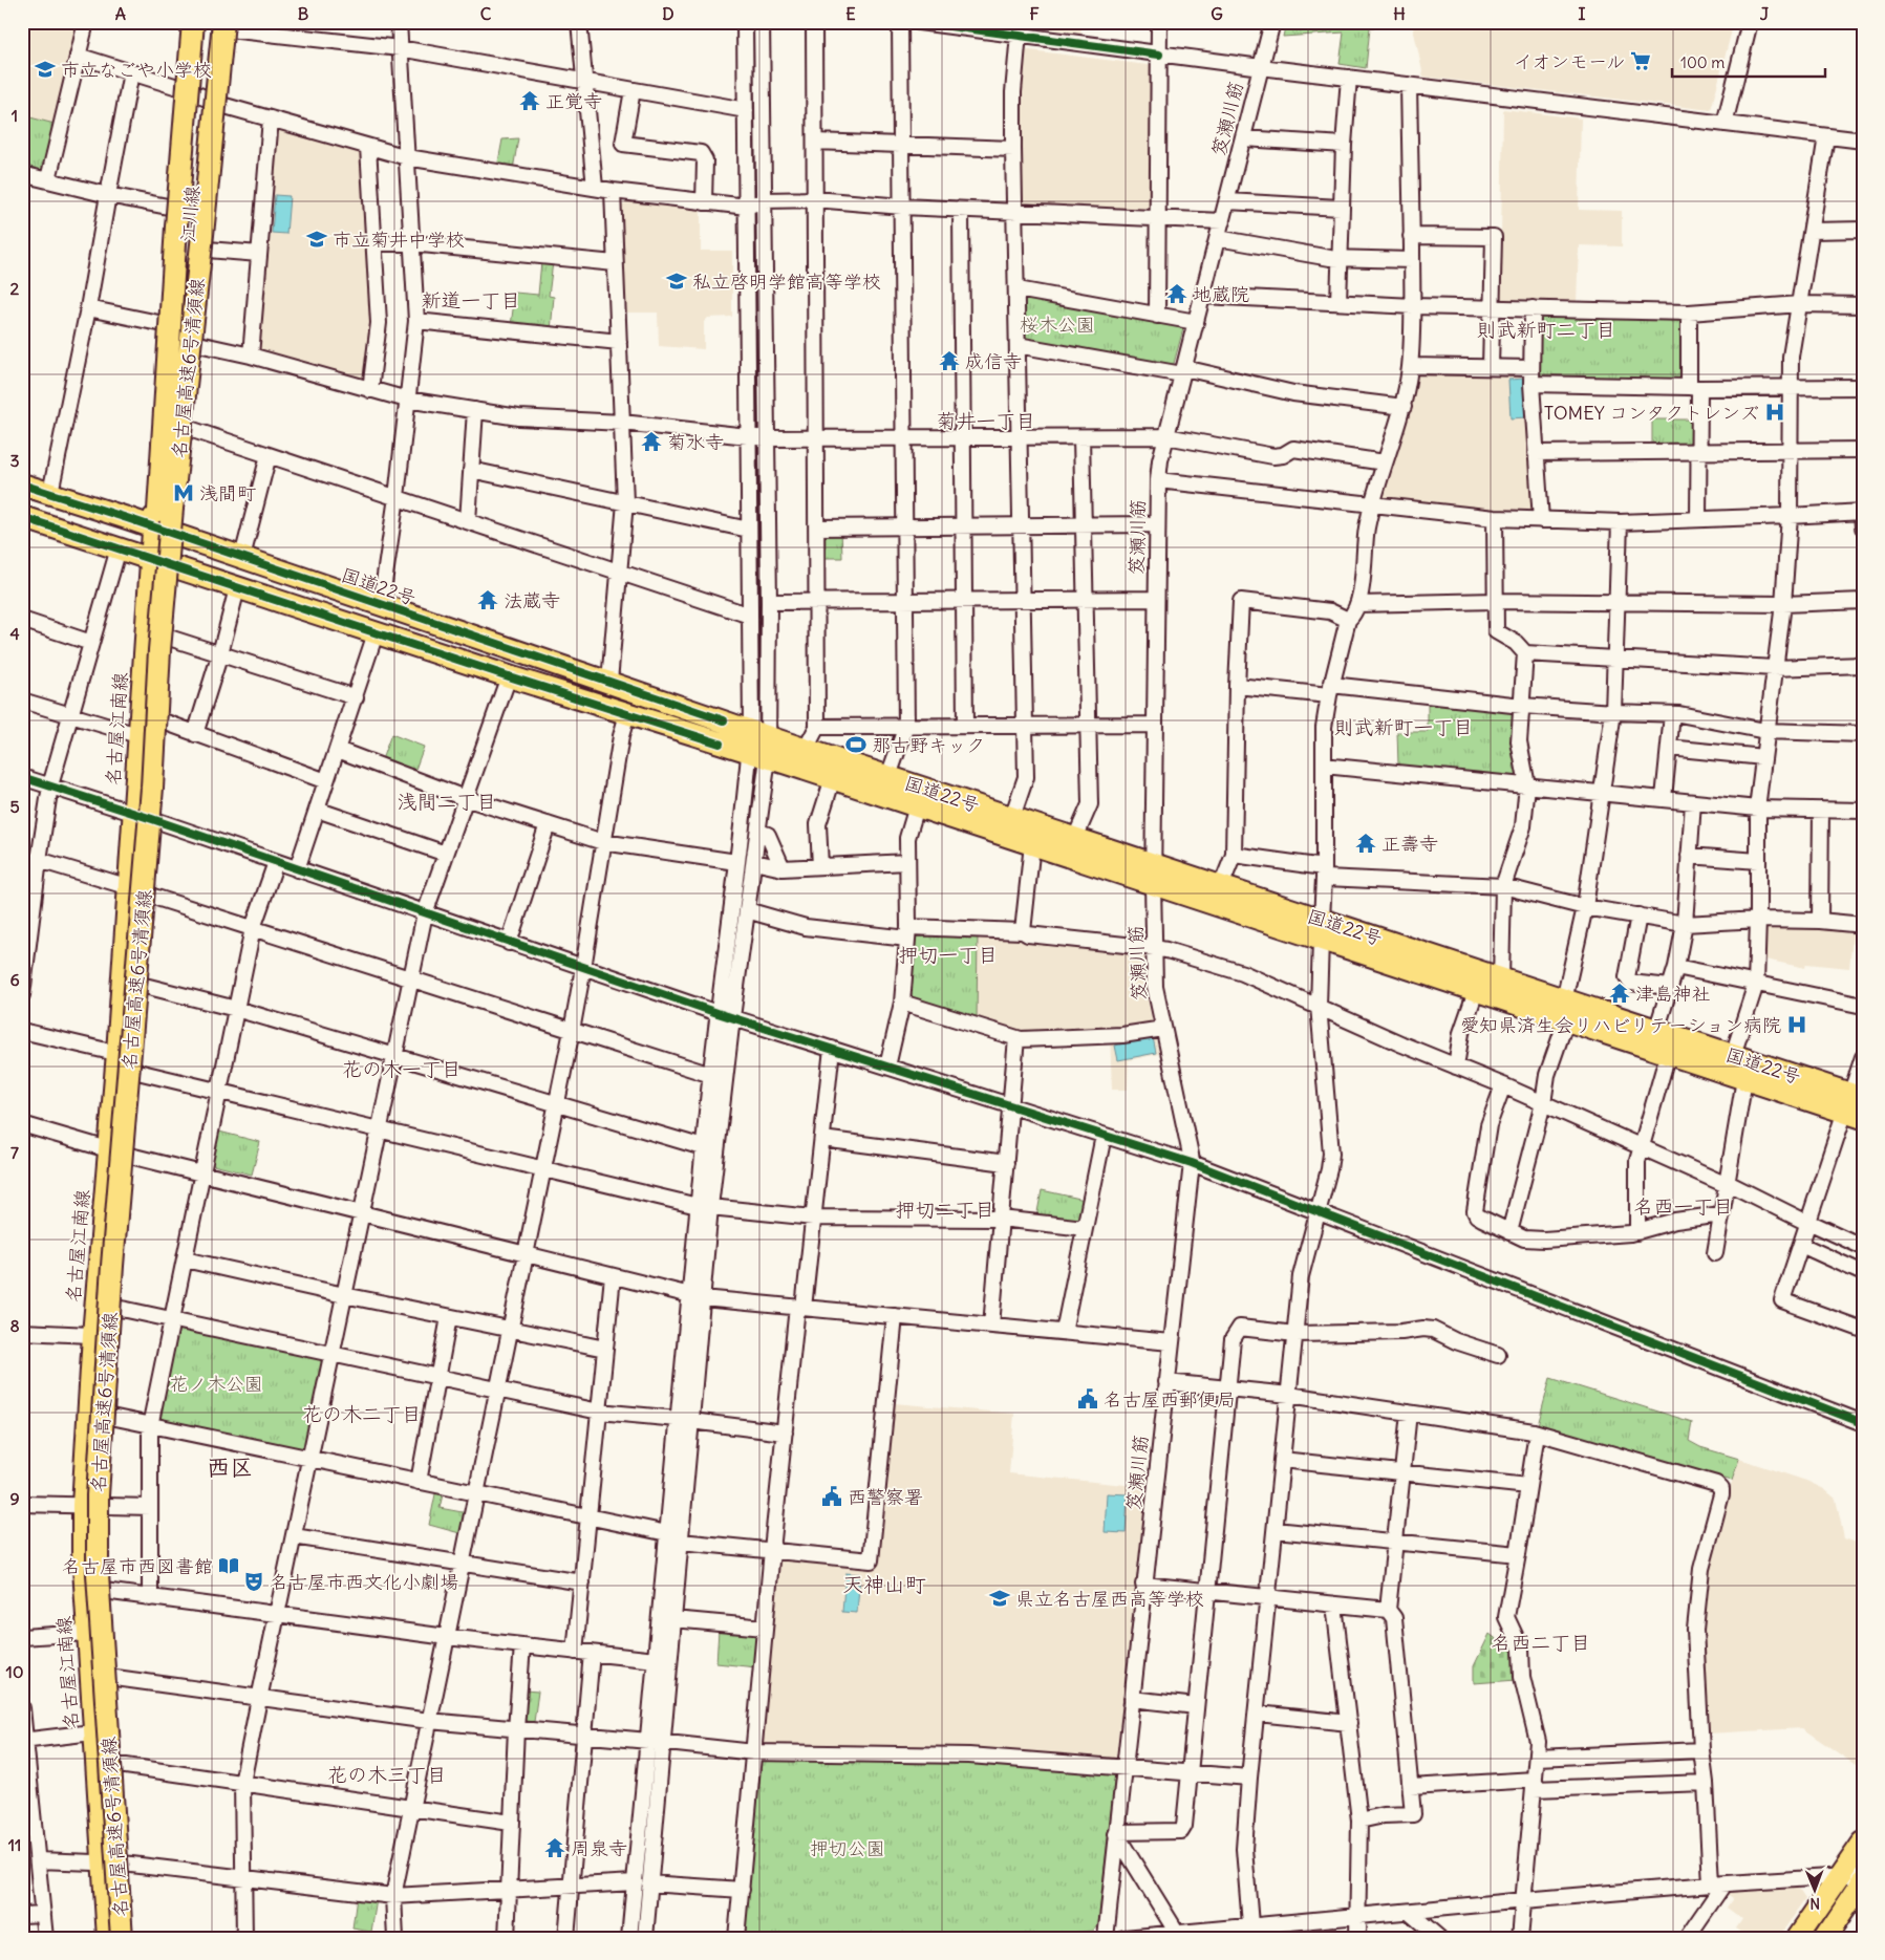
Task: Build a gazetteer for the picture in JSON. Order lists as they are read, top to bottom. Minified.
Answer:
{"streets":{"highway":["名古屋高速6号清須線","国道22号"],"main road":["江川線","名古屋江南線"],"street":["笈瀬川筋"]},"crossings":[["笈瀬川筋","国道22号"],["江川線","名古屋高速6号清須線"],["江川線","国道22号"],["江川線","名古屋江南線"],["名古屋高速6号清須線","名古屋江南線"],["国道22号","名古屋江南線"]],"districts":["新道一丁目","則武新町二丁目","菊井一丁目","則武新町一丁目","浅間二丁目","押切一丁目","花の木一丁目","名西一丁目","押切二丁目","花の木二丁目","西区","天神山町","名西二丁目","花の木三丁目"],"parks":["桜木公園","花ノ木公園","押切公園"],"places":{"supermarket":["イオンモール"],"school or university":["市立なごや小学校","市立菊井中学校","私立啓明学館高等学校","県立名古屋西高等学校"],"temple":["正覚寺","地蔵院","成信寺","菊水寺","法蔵寺","正壽寺","津島神社","周泉寺"],"hospital":["TOMEY コンタクトレンズ","愛知県済生会リハビリテーション病院"],"metro station":["浅間町"],"sports":["那古野キック"],"public building":["名古屋西郵便局","西警察署"],"library":["名古屋市西図書館"],"theatre":["名古屋市西文化小劇場"]},"scale_bar":"100 m","north":"bottom","grid":{"columns":["A","B","C","D","E","F","G","H","I","J"],"rows":["1","2","3","4","5","6","7","8","9","10","11"]}}
